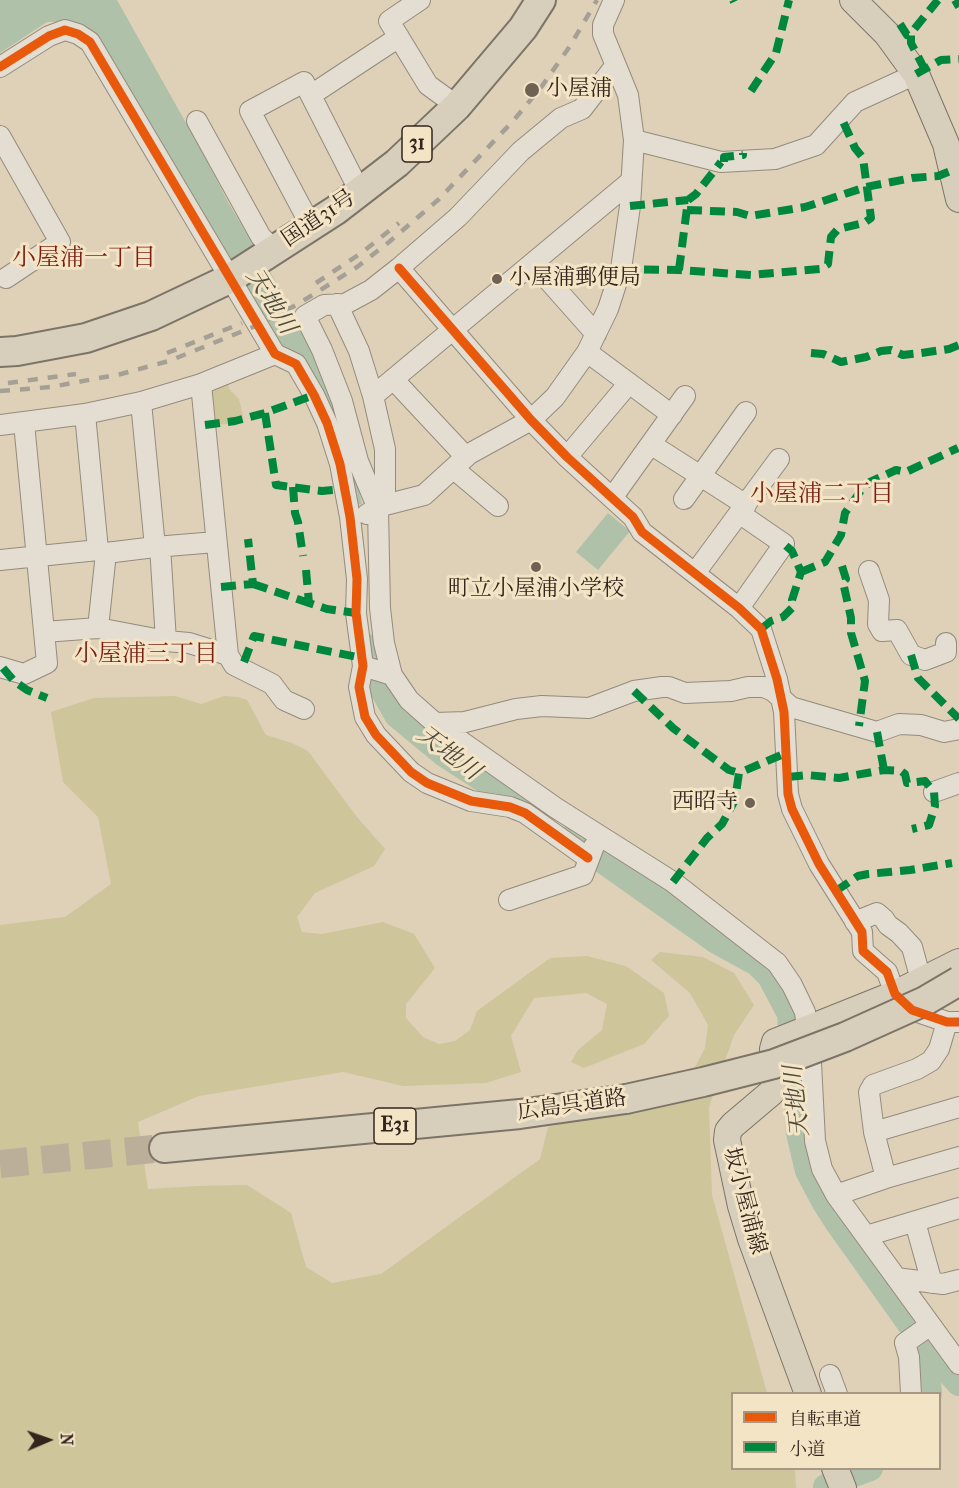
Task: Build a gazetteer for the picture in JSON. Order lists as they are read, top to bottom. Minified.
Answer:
{"streets":{"highway":["31","国道31号","広島呉道路","E31"],"main road":["坂小屋浦線"]},"districts":["小屋浦一丁目","小屋浦二丁目","小屋浦三丁目"],"water":["天地川"],"places":["小屋浦","小屋浦郵便局","町立小屋浦小学校","西昭寺"],"legend":["自転車道","小道"],"north":"right"}
